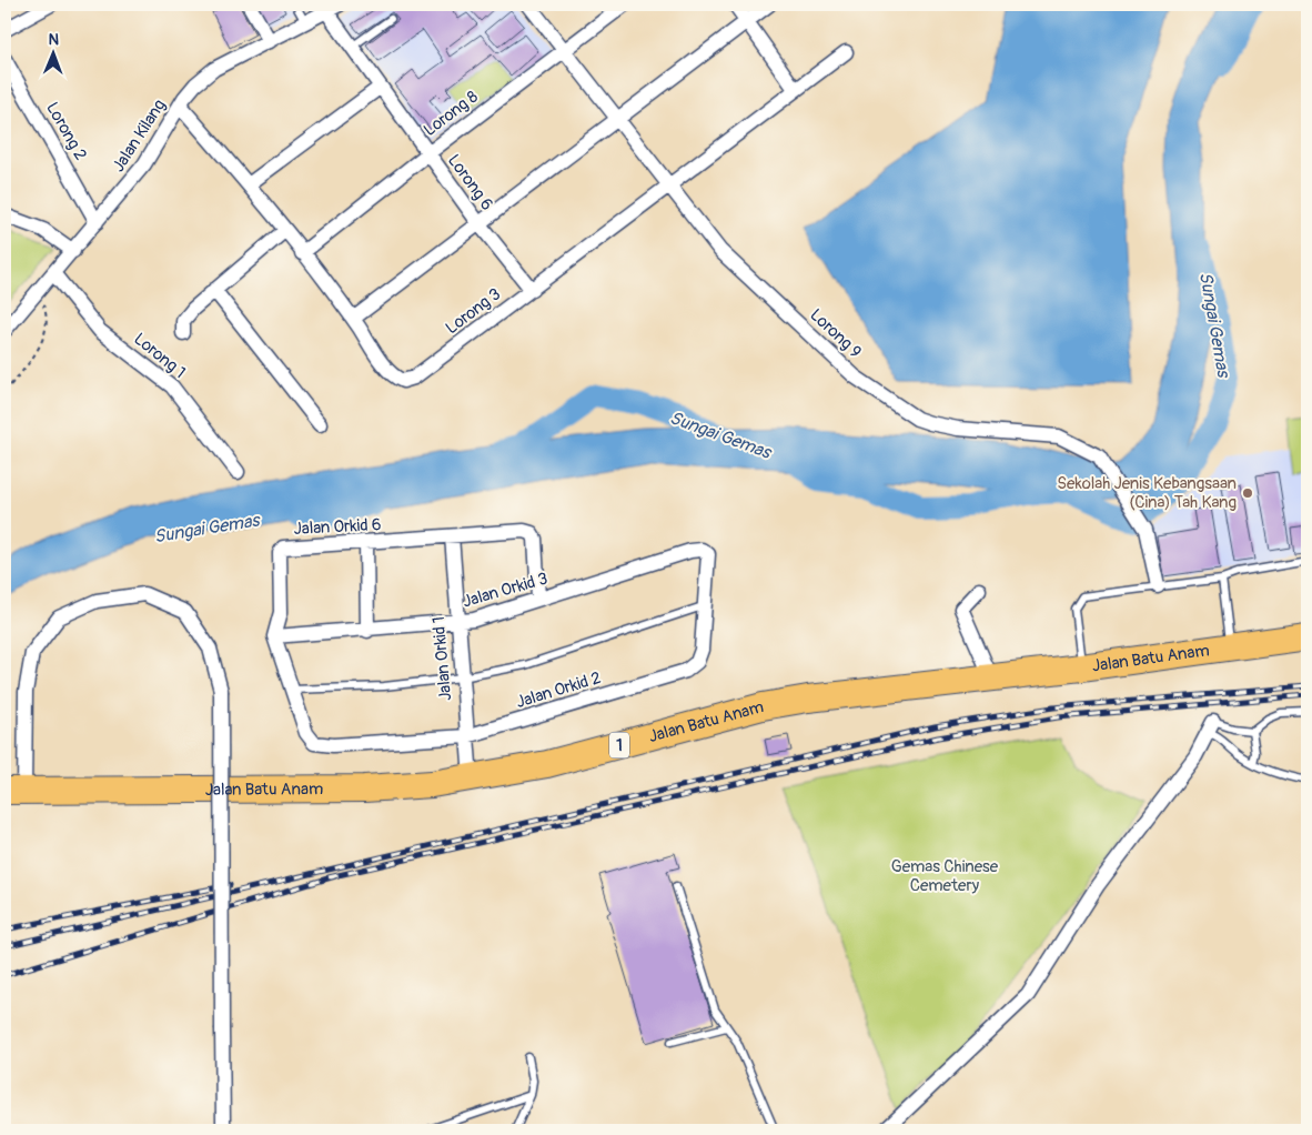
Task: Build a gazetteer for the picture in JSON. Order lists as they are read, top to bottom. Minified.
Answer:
{"streets":{"highway":["Jalan Batu Anam","1"],"street":["Lorong 8","Lorong 2","Jalan Kilang","Lorong 6","Lorong 3","Lorong 9","Lorong 1","Jalan Orkid 6","Jalan Orkid 3","Jalan Orkid 1","Jalan Orkid 2"]},"crossings":[["Lorong 8","Lorong 6"],["Lorong 8","Lorong 3"],["Lorong 8","Lorong 9"],["Lorong 2","Jalan Kilang"],["Jalan Kilang","Lorong 6"],["Jalan Kilang","Lorong 3"],["Jalan Kilang","Lorong 1"],["Lorong 6","Lorong 3"],["Lorong 3","Lorong 9"],["Jalan Orkid 6","Jalan Orkid 3"],["Jalan Orkid 6","Jalan Orkid 1"],["Jalan Orkid 3","Jalan Orkid 1"],["Jalan Orkid 3","Jalan Orkid 2"],["Jalan Orkid 1","Jalan Batu Anam"],["Jalan Orkid 1","Jalan Orkid 2"]],"water":["Sungai Gemas"],"parks":["Gemas Chinese Cemetery"],"places":["Sekolah Jenis Kebangsaan (Cina) Tah Kang"],"north":"top"}
